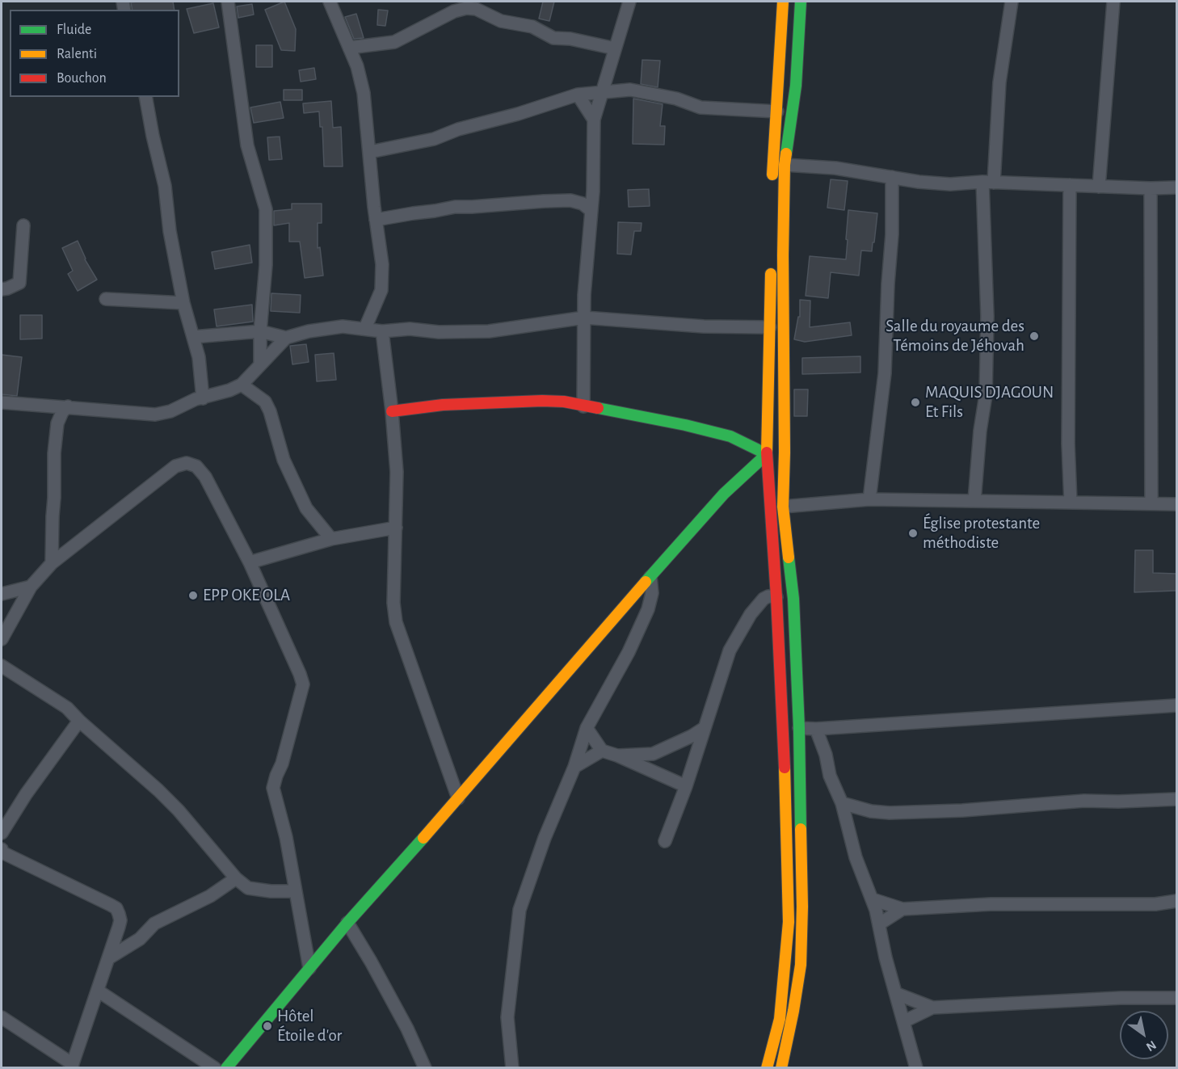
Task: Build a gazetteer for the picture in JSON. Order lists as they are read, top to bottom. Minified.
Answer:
{"places":["Salle du royaume des Témoins de Jéhovah","MAQUIS DJAGOUN Et Fils","Église protestante méthodiste","EPP OKE OLA","Hôtel Étoile d'or"],"legend":["Fluide","Ralenti","Bouchon"],"north":"bottom right"}
